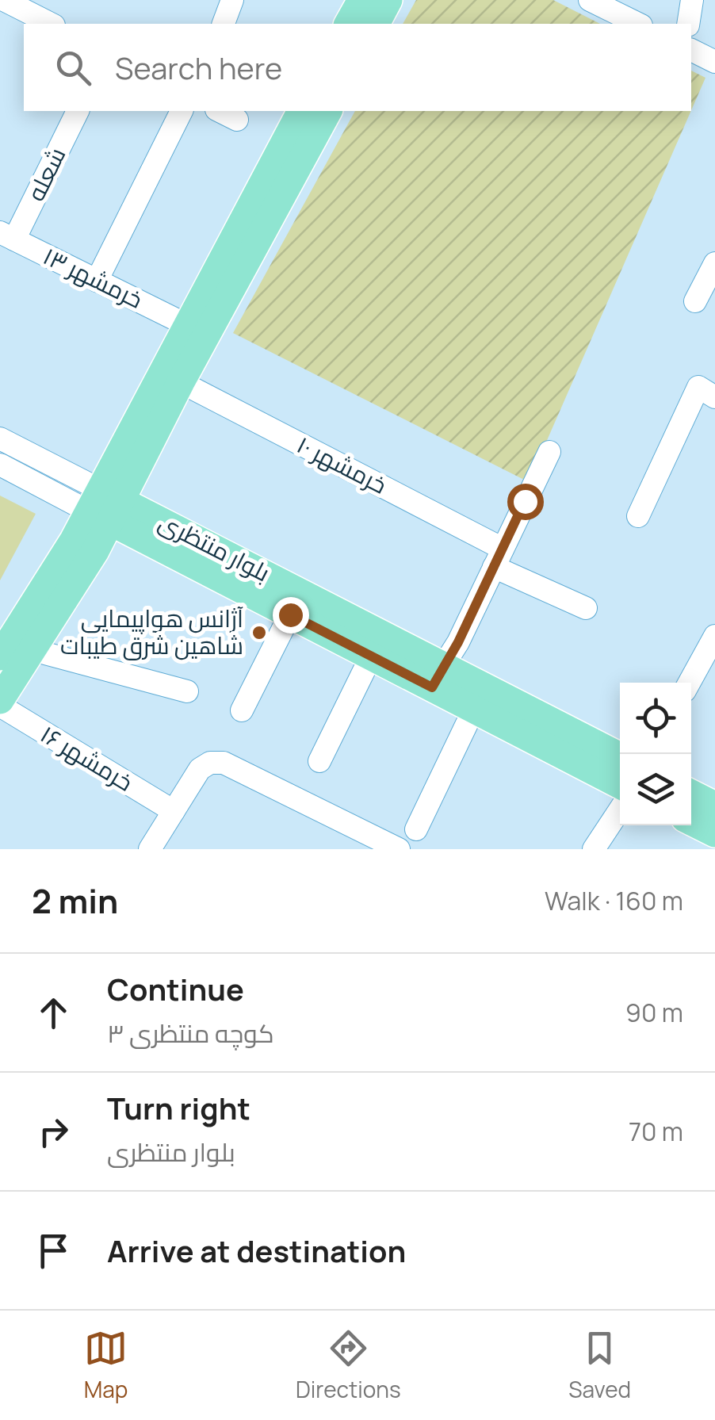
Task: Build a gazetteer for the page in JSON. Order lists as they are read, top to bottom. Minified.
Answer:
{"streets":{"main road":["بلوار منتظری"],"street":["شعله","خرمشهر ۱۳","خرمشهر ۱۰","خرمشهر ۱۶"]},"crossings":[["شعله","خرمشهر ۱۳"]],"places":["آژانس هواپیمایی شاهین شرق طیبات"],"page":{"search":"Search here","heading":["2 min","Walk · 160 m"],"list":[["Continue","کوچه منتظری ۳","90 m"],["Turn right","بلوار منتظری","70 m"],"Arrive at destination"],"nav":["Map","Directions","Saved"]}}
